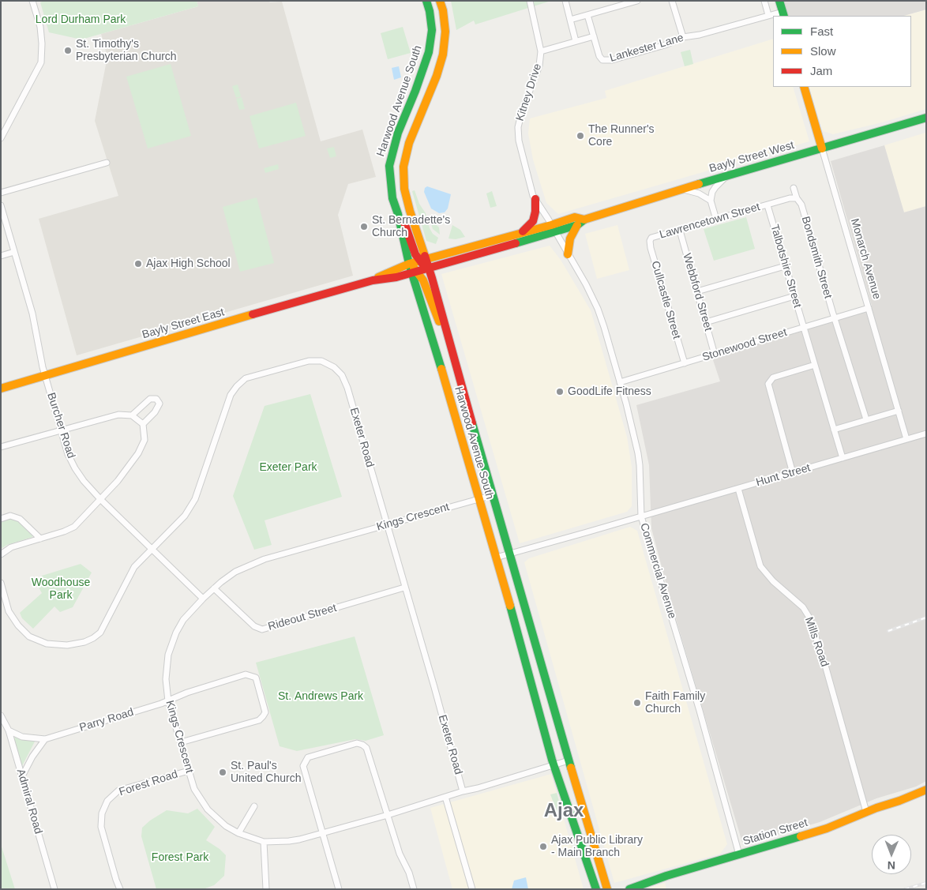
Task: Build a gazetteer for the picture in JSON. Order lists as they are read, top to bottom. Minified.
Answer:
{"streets":{"main road":["Harwood Avenue South","Bayly Street West","Monarch Avenue","Bayly Street East","Station Street"],"street":["Lankester Lane","Kitney Drive","Lawrencetown Street","Bondsmith Street","Talbotshire Street","Webbford Street","Cullcastle Street","Stonewood Street","Burcher Road","Exeter Road","Hunt Street","Kings Crescent","Commercial Avenue","Rideout Street","Mills Road","Parry Road","Forest Road","Admiral Road"]},"crossings":[["Kitney Drive","Bayly Street West"],["Kitney Drive","Commercial Avenue"],["Harwood Avenue South","Bayly Street West"],["Harwood Avenue South","Bayly Street East"],["Harwood Avenue South","Hunt Street"],["Harwood Avenue South","Kings Crescent"],["Bayly Street West","Monarch Avenue"],["Bayly Street West","Bayly Street East"],["Bayly Street West","Commercial Avenue"],["Lawrencetown Street","Talbotshire Street"],["Lawrencetown Street","Webbford Street"],["Lawrencetown Street","Cullcastle Street"],["Bondsmith Street","Stonewood Street"],["Monarch Avenue","Stonewood Street"],["Monarch Avenue","Hunt Street"],["Talbotshire Street","Stonewood Street"],["Talbotshire Street","Hunt Street"],["Webbford Street","Stonewood Street"],["Cullcastle Street","Stonewood Street"],["Bayly Street East","Burcher Road"],["Stonewood Street","Commercial Avenue"],["Burcher Road","Exeter Road"],["Burcher Road","Kings Crescent"],["Exeter Road","Kings Crescent"],["Exeter Road","Rideout Street"],["Hunt Street","Commercial Avenue"],["Hunt Street","Mills Road"],["Kings Crescent","Rideout Street"],["Kings Crescent","Parry Road"],["Kings Crescent","Forest Road"],["Commercial Avenue","Station Street"],["Mills Road","Station Street"],["Parry Road","Admiral Road"]],"districts":["Ajax"],"parks":["Lord Durham Park","Exeter Park","Woodhouse Park","St. Andrews Park","Forest Park"],"places":["St. Timothy's Presbyterian Church","The Runner's Core","St. Bernadette's Church","Ajax High School","GoodLife Fitness","Faith Family Church","St. Paul's United Church","Ajax Public Library - Main Branch"],"legend":["Fast","Slow","Jam"],"north":"bottom"}
